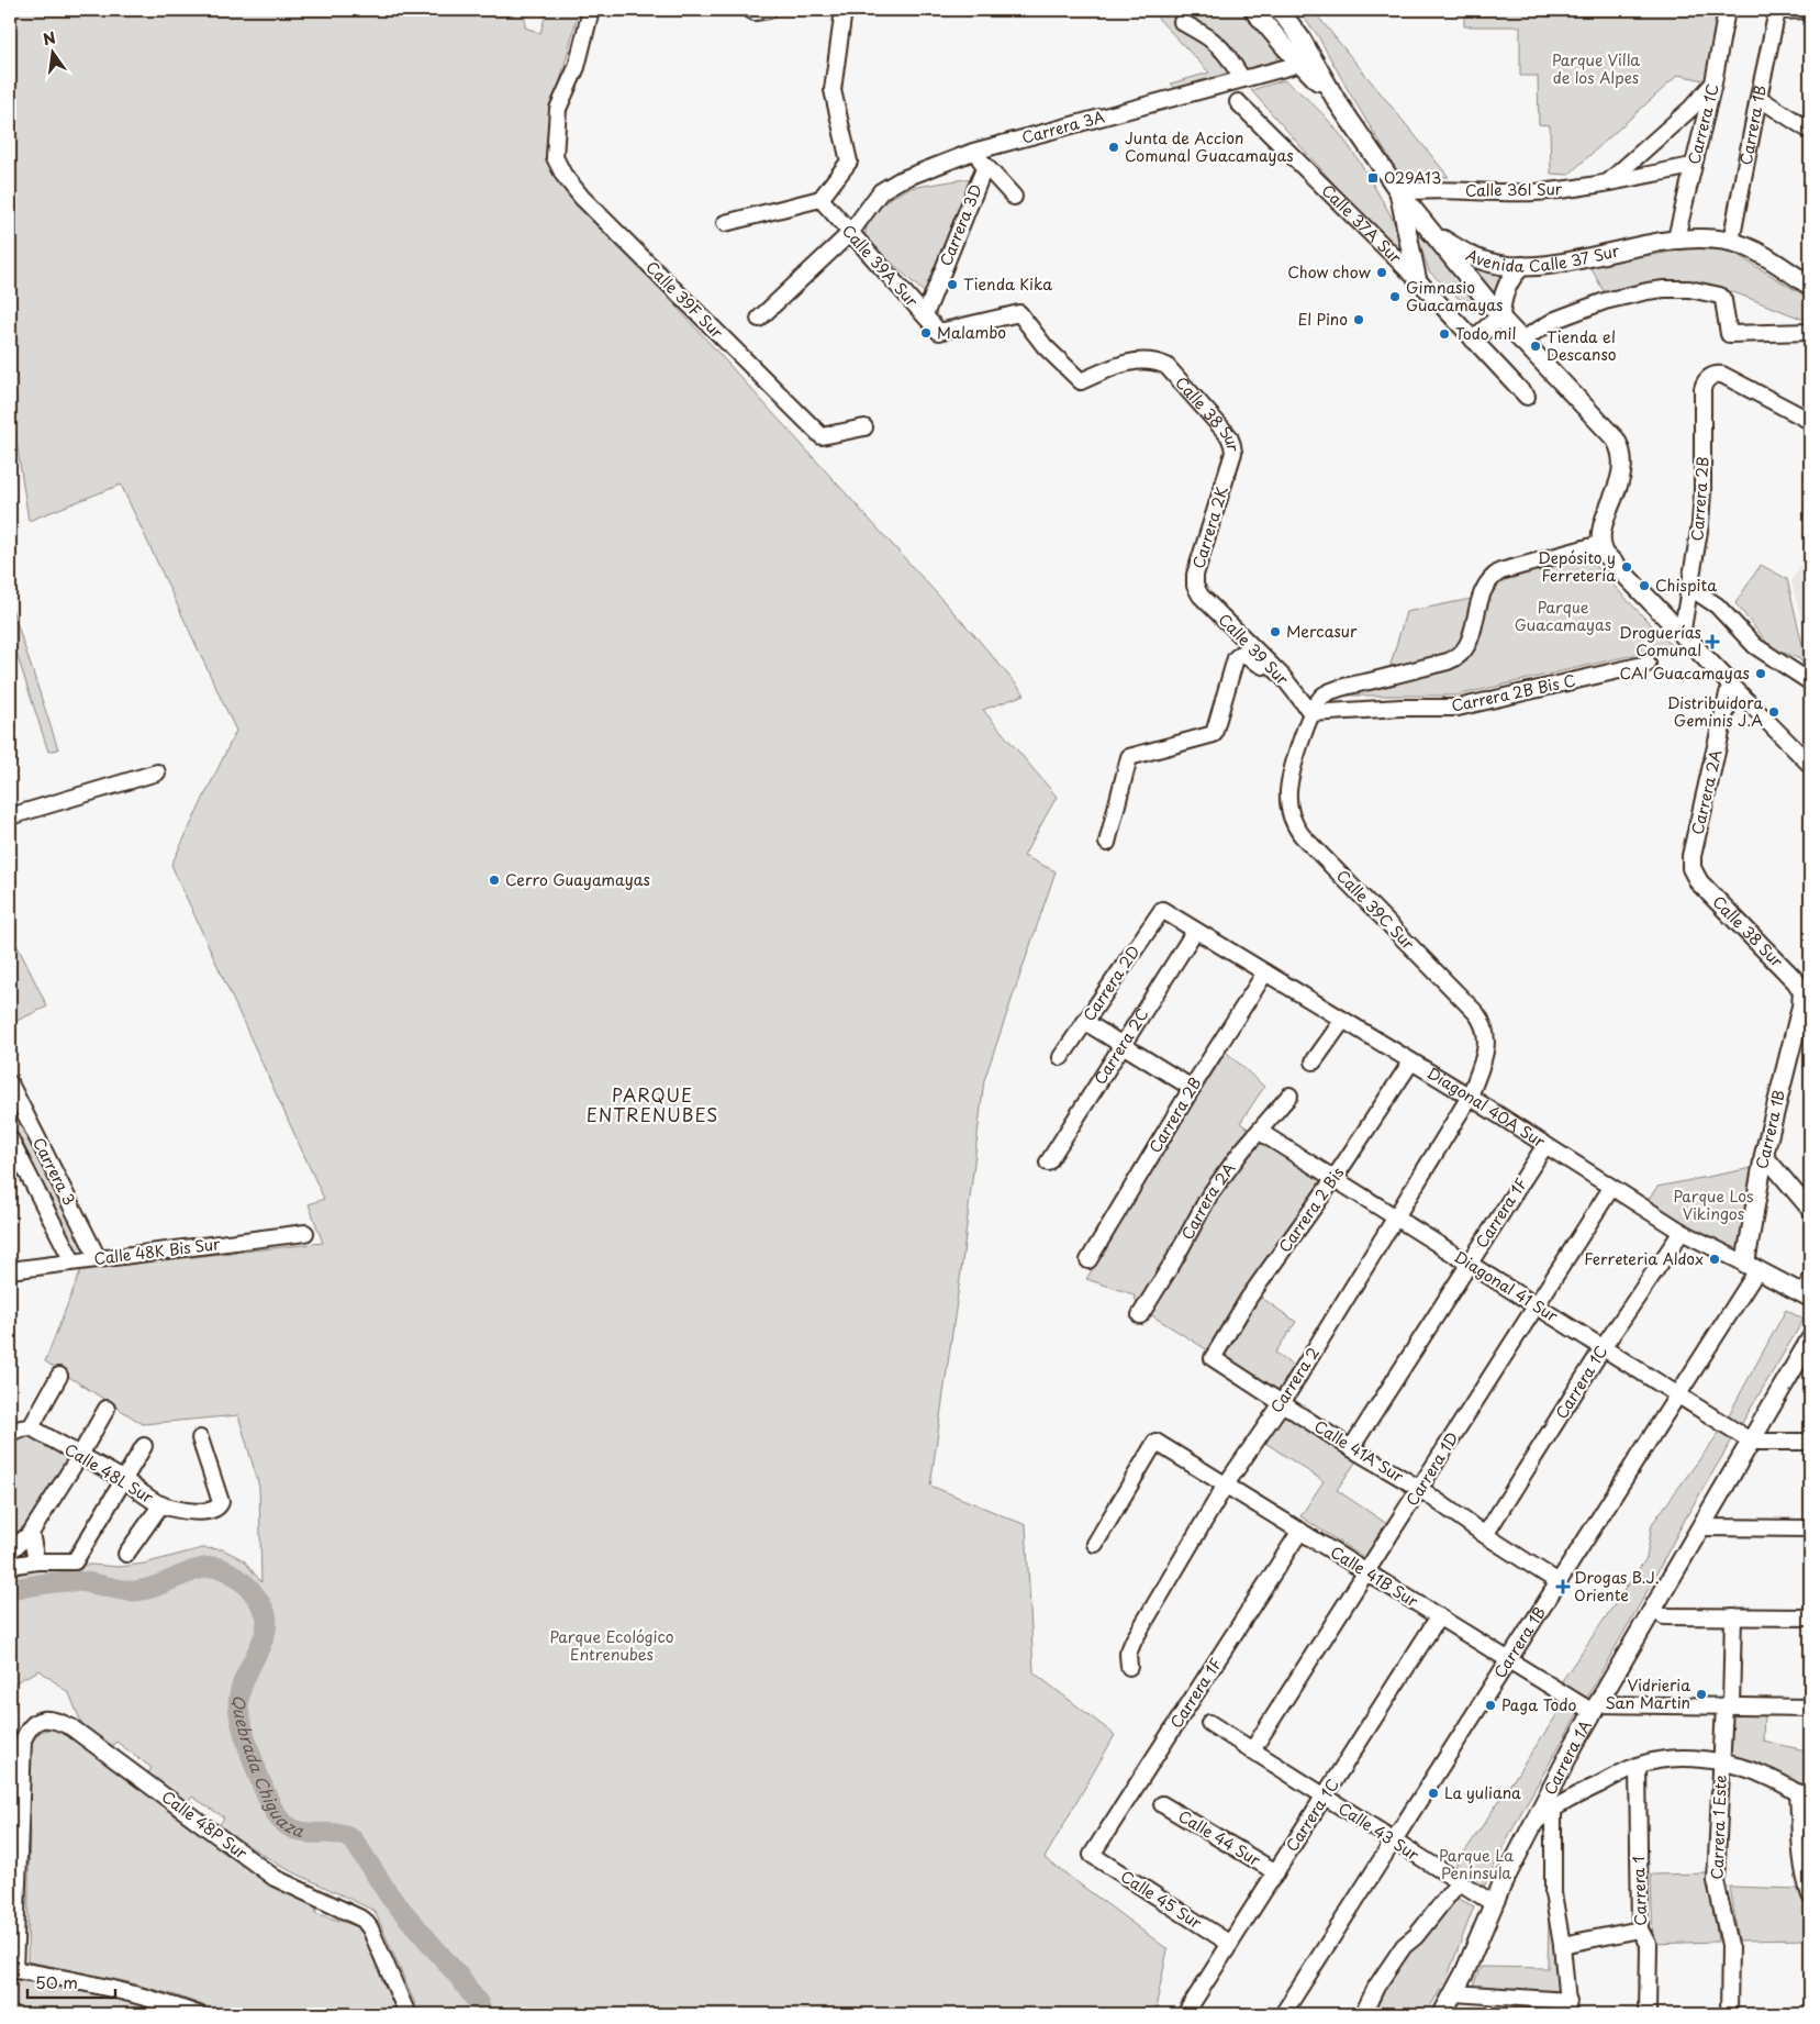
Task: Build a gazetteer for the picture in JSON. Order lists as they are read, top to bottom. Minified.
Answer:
{"streets":{"main road":["Carrera 1B","Avenida Calle 37 Sur","Calle 38 Sur","Carrera 2A","Diagonal 40A Sur","Carrera 1A"],"street":["Carrera 1C","Carrera 3A","Calle 36I Sur","Calle 37A Sur","Carrera 3D","Calle 39A Sur","Calle 39F Sur","Carrera 2B","Carrera 2K","Calle 39 Sur","Carrera 2B Bis C","Calle 39C Sur","Carrera 2D","Carrera 2C","Carrera 3","Carrera 2 Bis","Carrera 1F","Calle 48K Bis Sur","Diagonal 41 Sur","Carrera 2","Calle 41A Sur","Carrera 1D","Calle 48L Sur","Calle 41B Sur","Calle 48P Sur","Carrera 1 Este","Calle 43 Sur","Calle 44 Sur","Carrera 1","Calle 45 Sur"]},"crossings":[["Carrera 1C","Calle 36I Sur"],["Carrera 1C","Avenida Calle 37 Sur"],["Carrera 1C","Diagonal 40A Sur"],["Carrera 1C","Diagonal 41 Sur"],["Carrera 1C","Calle 41A Sur"],["Carrera 1C","Calle 41B Sur"],["Carrera 1C","Calle 43 Sur"],["Carrera 1C","Calle 44 Sur"],["Carrera 1C","Calle 45 Sur"],["Carrera 1B","Avenida Calle 37 Sur"],["Carrera 1B","Calle 38 Sur"],["Carrera 1B","Diagonal 40A Sur"],["Carrera 1B","Diagonal 41 Sur"],["Carrera 1B","Calle 41A Sur"],["Carrera 1B","Calle 41B Sur"],["Carrera 1B","Calle 43 Sur"],["Carrera 3A","Calle 39A Sur"],["Calle 36I Sur","Avenida Calle 37 Sur"],["Carrera 3D","Calle 39A Sur"],["Calle 39A Sur","Calle 38 Sur"],["Calle 38 Sur","Carrera 2K"],["Calle 38 Sur","Carrera 2A"],["Carrera 2B","Diagonal 40A Sur"],["Carrera 2K","Calle 39 Sur"],["Calle 39 Sur","Carrera 2B Bis C"],["Calle 39 Sur","Calle 39C Sur"],["Carrera 2B Bis C","Calle 39C Sur"],["Carrera 2A","Diagonal 41 Sur"],["Calle 39C Sur","Diagonal 40A Sur"],["Calle 39C Sur","Carrera 2"],["Carrera 2D","Diagonal 40A Sur"],["Carrera 2C","Diagonal 40A Sur"],["Diagonal 40A Sur","Carrera 2 Bis"],["Diagonal 40A Sur","Carrera 1F"],["Diagonal 40A Sur","Carrera 2"],["Diagonal 40A Sur","Carrera 1D"],["Carrera 3","Calle 48K Bis Sur"],["Carrera 2 Bis","Diagonal 41 Sur"],["Carrera 2 Bis","Calle 41A Sur"],["Carrera 1F","Diagonal 41 Sur"],["Carrera 1F","Calle 41A Sur"],["Carrera 1F","Calle 41B Sur"],["Carrera 1F","Calle 45 Sur"],["Diagonal 41 Sur","Carrera 2"],["Diagonal 41 Sur","Carrera 1D"],["Diagonal 41 Sur","Carrera 1A"],["Carrera 2","Calle 41A Sur"],["Carrera 2","Calle 41B Sur"],["Calle 41A Sur","Carrera 1D"],["Carrera 1D","Calle 41B Sur"],["Carrera 1D","Calle 43 Sur"],["Calle 41B Sur","Carrera 1A"],["Carrera 1A","Calle 43 Sur"]],"districts":["PARQUE ENTRENUBES"],"water":["Quebrada Chiguaza"],"parks":["Parque Villa de los Alpes","Parque Guacamayas","Parque Los Vikingos","Parque Ecológico Entrenubes","Parque La Península"],"places":{"other":["Junta de Accion Comunal Guacamayas","Chow chow","Tienda Kika","Gimnasio Guacamayas","El Pino","Malambo","Todo mil","Tienda el Descanso","Depósito y Ferretería","Chispita","Mercasur","CAI Guacamayas","Distribuidora Geminis J.A","Cerro Guayamayas","Ferreteria Aldox","Vidrieria San Martin","Paga Todo","La yuliana"],"transit":["029A13"],"health":["Droguerías Comunal","Drogas B.J. Oriente"]},"scale_bar":"50 m","north":"top"}
